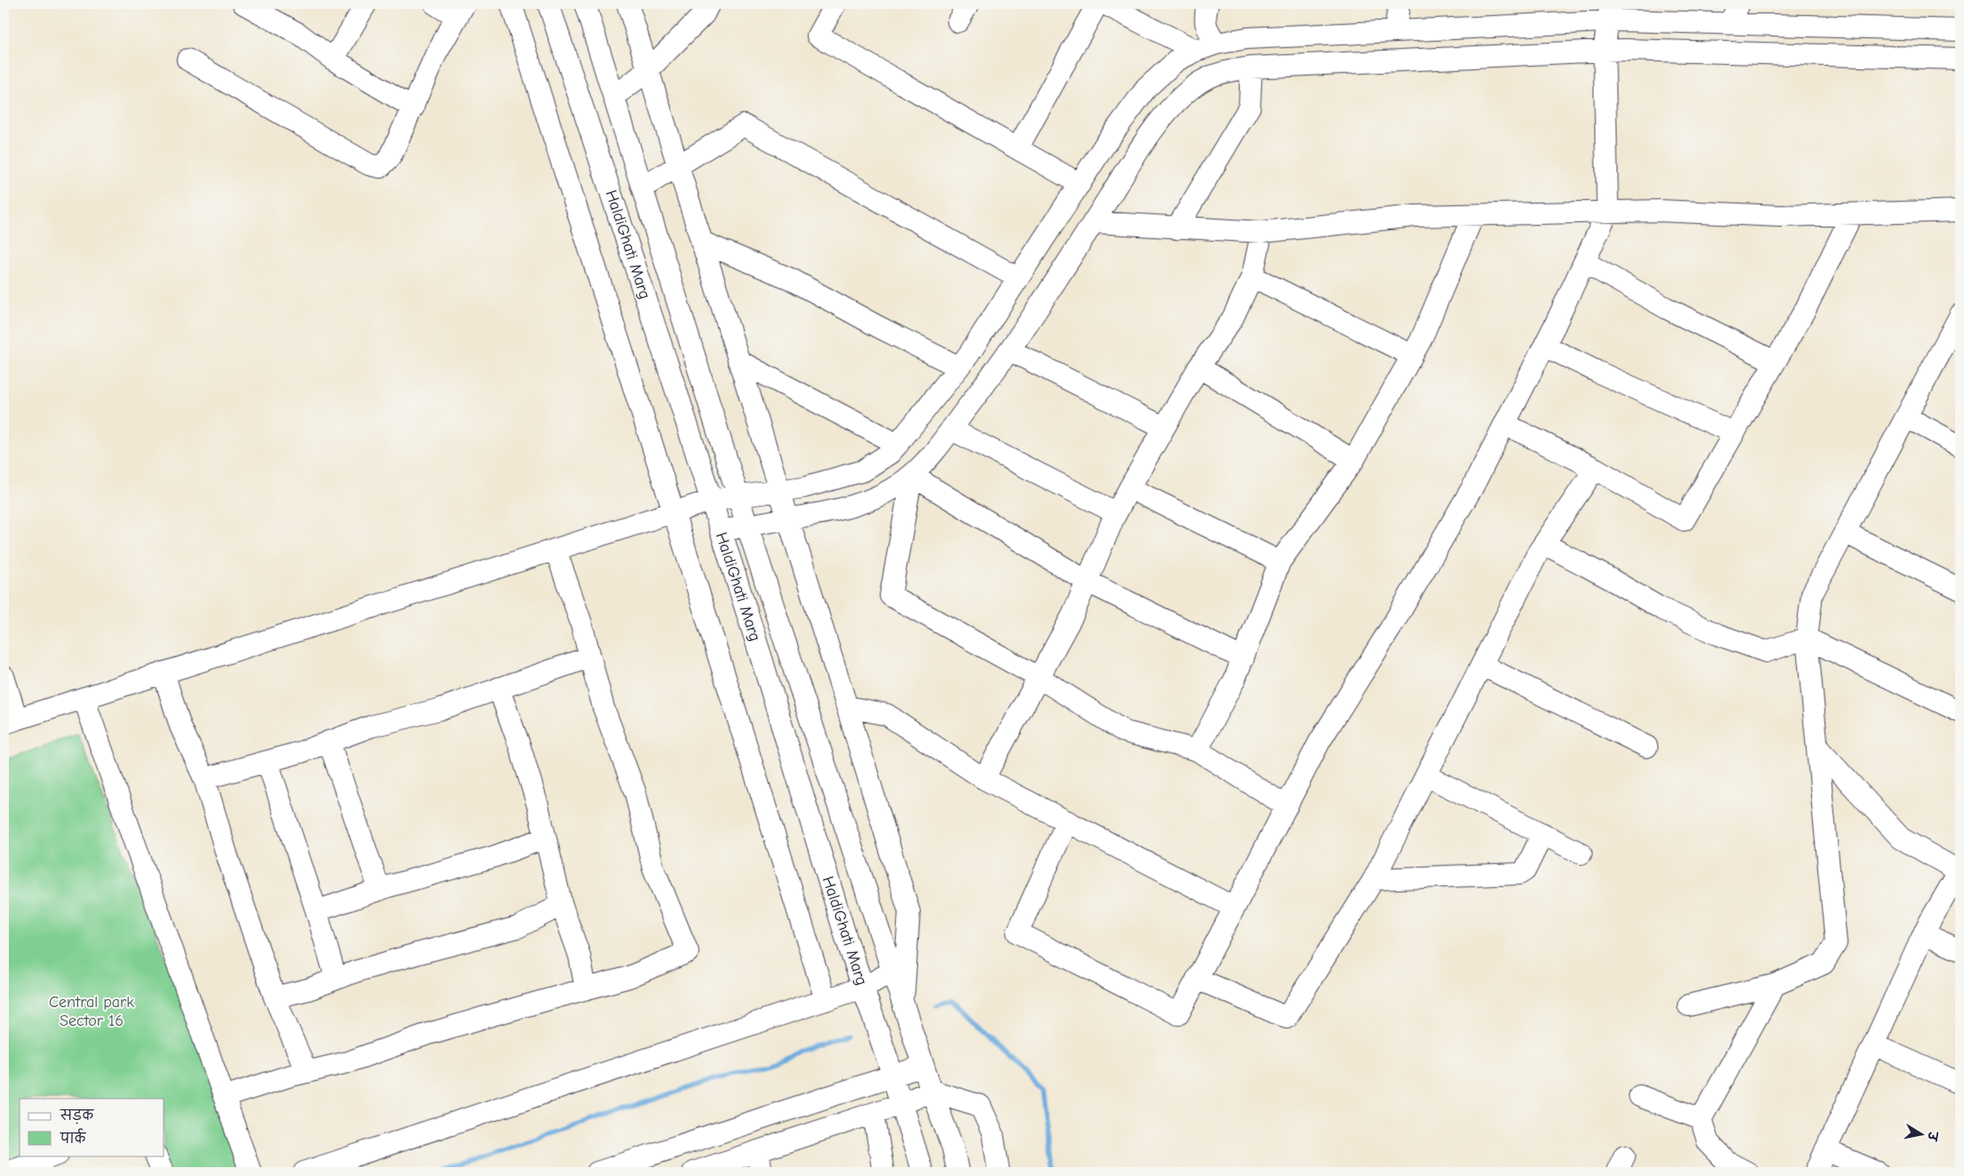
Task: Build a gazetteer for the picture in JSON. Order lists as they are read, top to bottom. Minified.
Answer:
{"streets":{"street":["HaldiGhati Marg"]},"parks":["Central park Sector 16"],"legend":["सड़क","पार्क"],"north":"right"}
